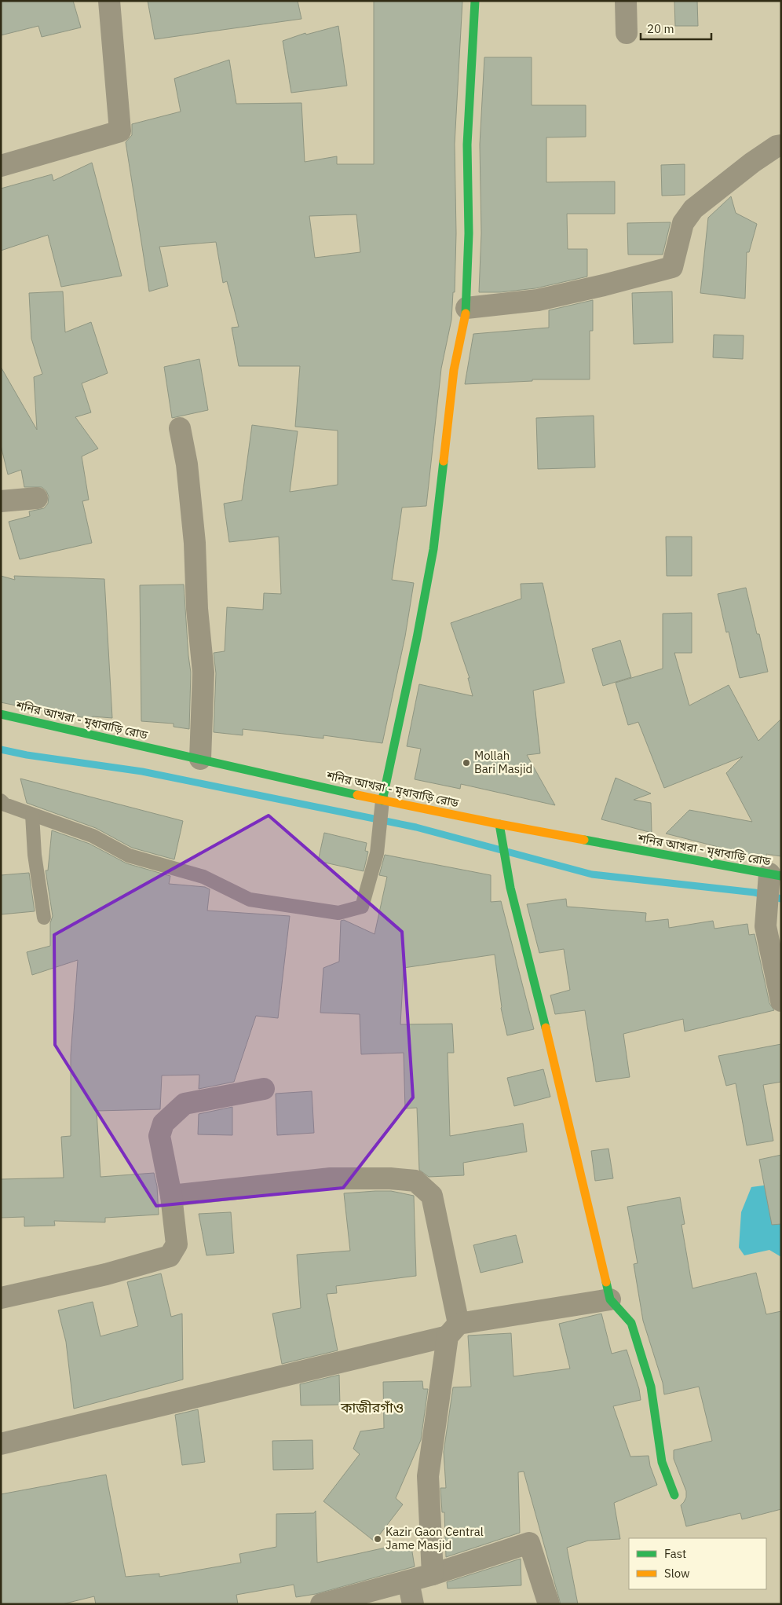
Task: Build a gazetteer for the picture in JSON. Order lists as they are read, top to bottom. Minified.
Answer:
{"streets":{"street":["শনির আখরা - মৃধাবাড়ি রোড"]},"districts":["কাজীরগাঁও"],"places":["Mollah Bari Masjid","Kazir Gaon Central Jame Masjid"],"legend":["Fast","Slow"],"scale_bar":"20 m"}
